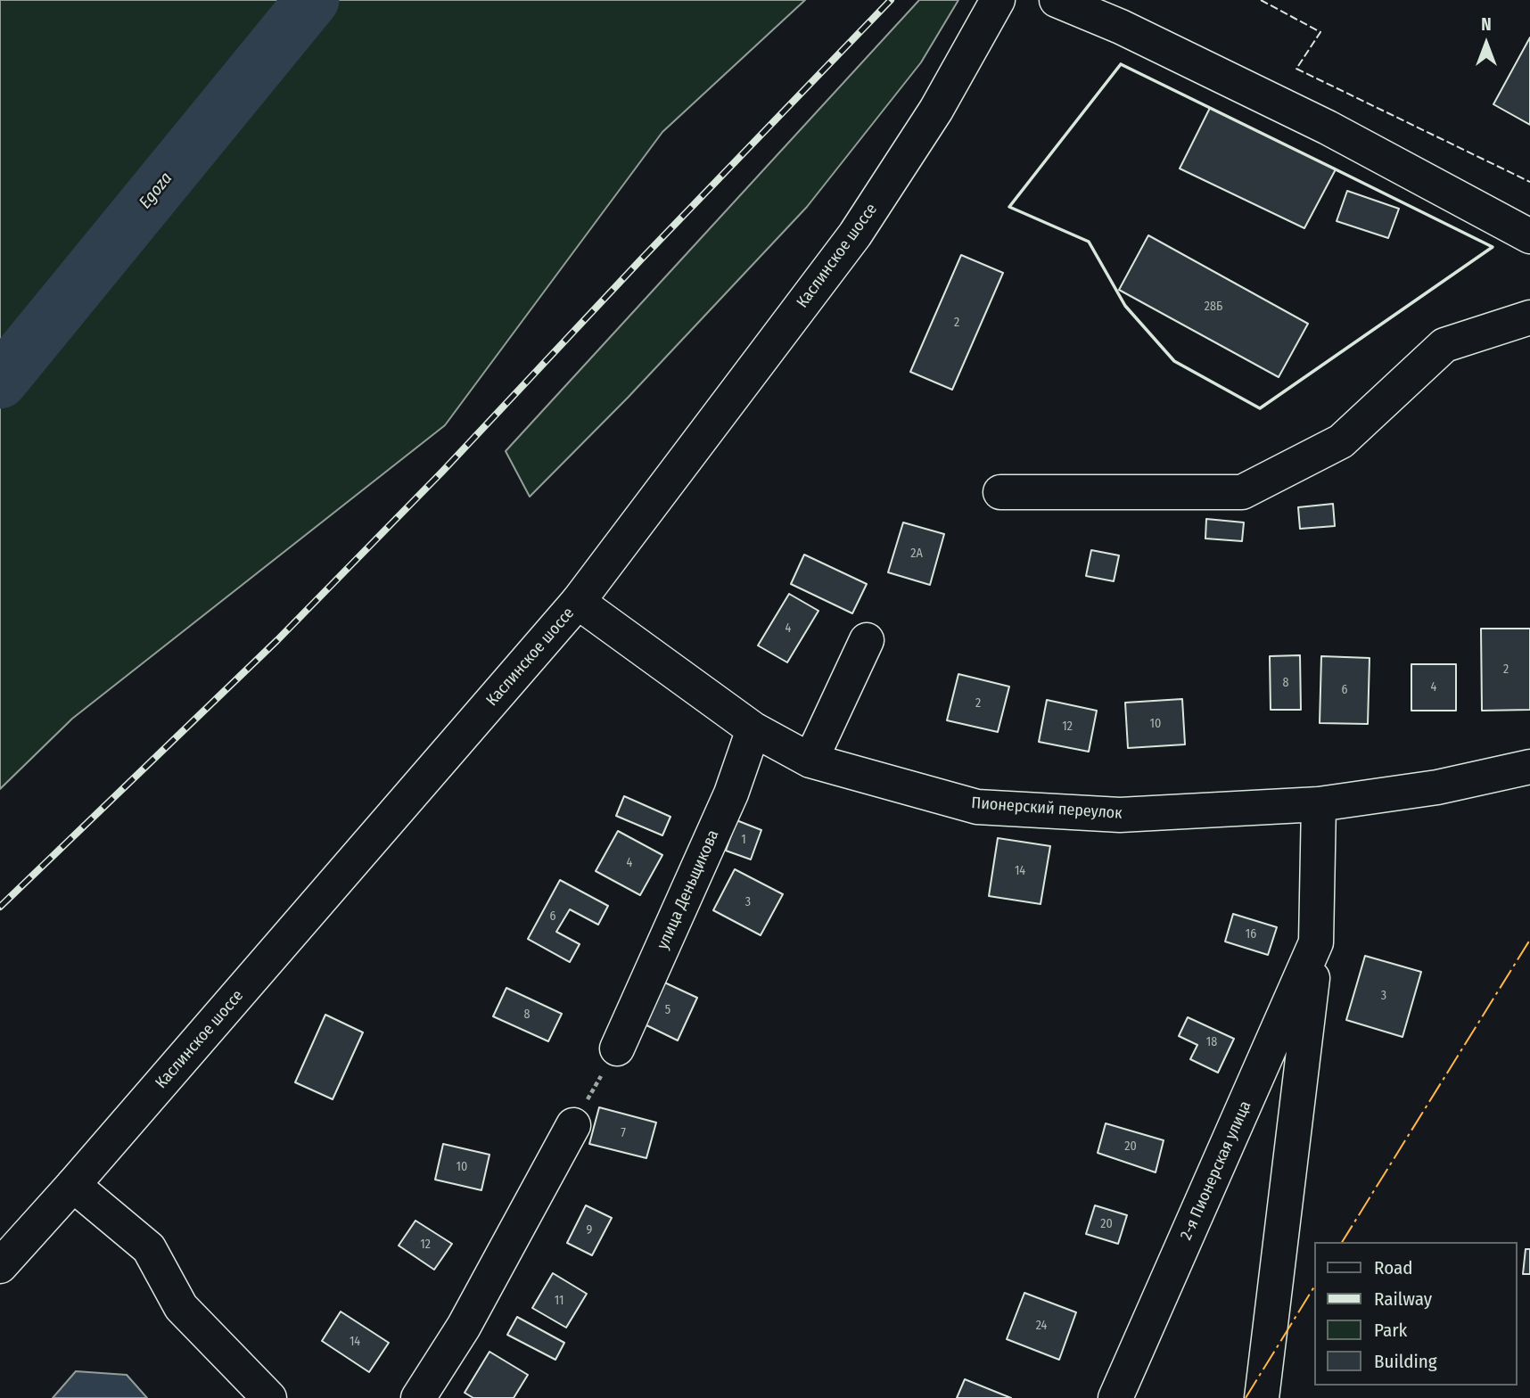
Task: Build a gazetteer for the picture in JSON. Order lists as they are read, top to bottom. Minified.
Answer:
{"streets":{"street":["Каслинское шоссе","Пионерский переулок","улица Деньщикова","2-я Пионерская улица"]},"crossings":[["Каслинское шоссе","Пионерский переулок"],["Пионерский переулок","улица Деньщикова"],["Пионерский переулок","2-я Пионерская улица"]],"water":["Egoza"],"house_numbers":["28Б","2","2А","4","2","8","4","6","2","10","12","1","4","14","3","6","16","3","5","8","18","7","20","10","20","9","12","11","24","14"],"legend":["Road","Railway","Park","Building"],"north":"top"}
